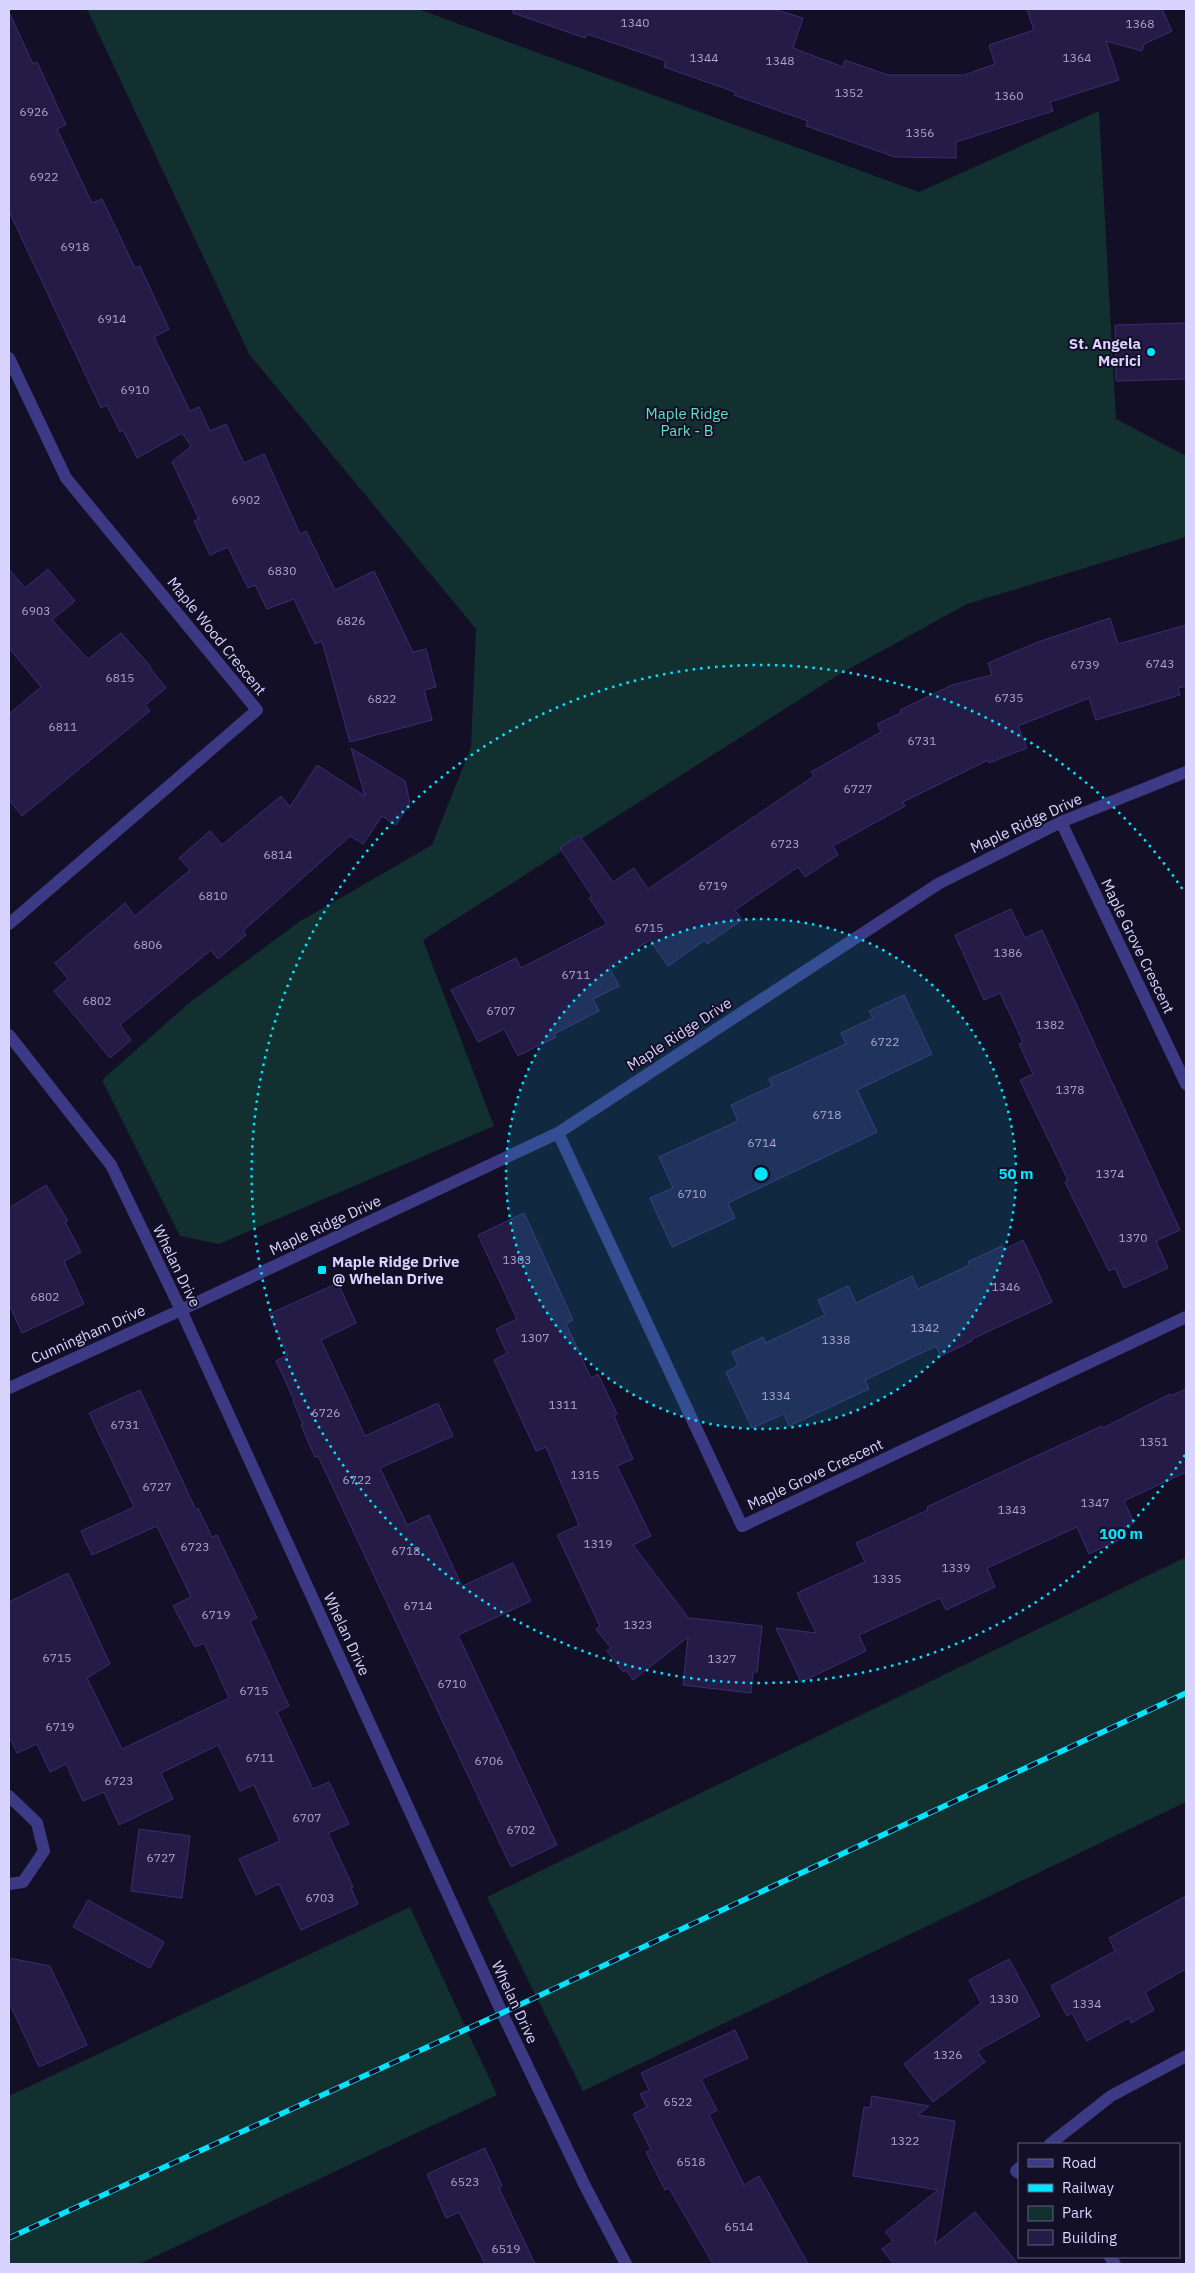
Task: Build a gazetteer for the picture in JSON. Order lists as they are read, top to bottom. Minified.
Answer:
{"streets":{"street":["Maple Wood Crescent","Maple Ridge Drive","Maple Grove Crescent","Whelan Drive","Cunningham Drive"]},"crossings":[["Maple Ridge Drive","Maple Grove Crescent"],["Maple Ridge Drive","Whelan Drive"],["Maple Ridge Drive","Cunningham Drive"],["Whelan Drive","Cunningham Drive"]],"parks":["Maple Ridge Park - B"],"places":{"other":["St. Angela Merici"],"transit":["Maple Ridge Drive @ Whelan Drive"]},"house_numbers":["1340","1368","1344","1364","1348","1352","1360","6926","1356","6922","6918","6914","6910","6902","6830","6903","6826","6743","6739","6815","6735","6822","6811","6731","6727","6723","6814","6719","6810","6715","6806","1386","6711","6802","6707","1382","6722","1378","6718","6714","1374","6710","1370","1303","1346","6802","1342","1307","1338","1334","1311","6726","6731","1351","1315","6722","6727","1347","1343","1319","6723","6718","1339","1335","6714","6719","1323","6715","1327","6710","6715","6719","6711","6706","6723","6707","6702","6727","6703","1330","1334","1326","6522","1322","6518","6523","6514","6519"],"legend":["Road","Railway","Park","Building"],"rings":["50 m","100 m"]}
